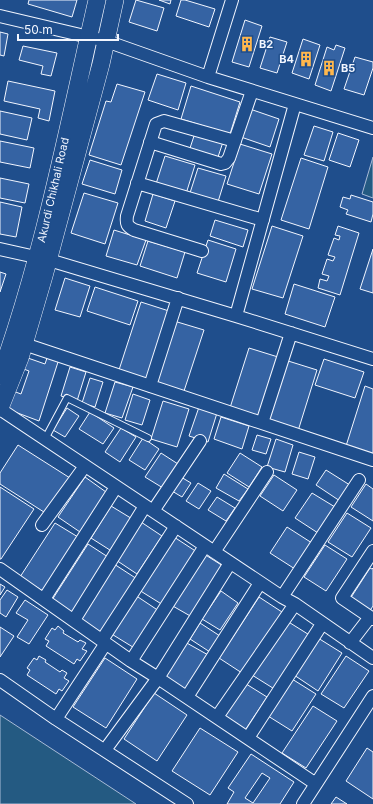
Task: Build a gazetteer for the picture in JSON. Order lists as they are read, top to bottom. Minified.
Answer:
{"streets":{"main road":["Akurdi Chikhali Road"]},"places":{"building":["B2","B4","B5"]},"scale_bar":"50 m"}
